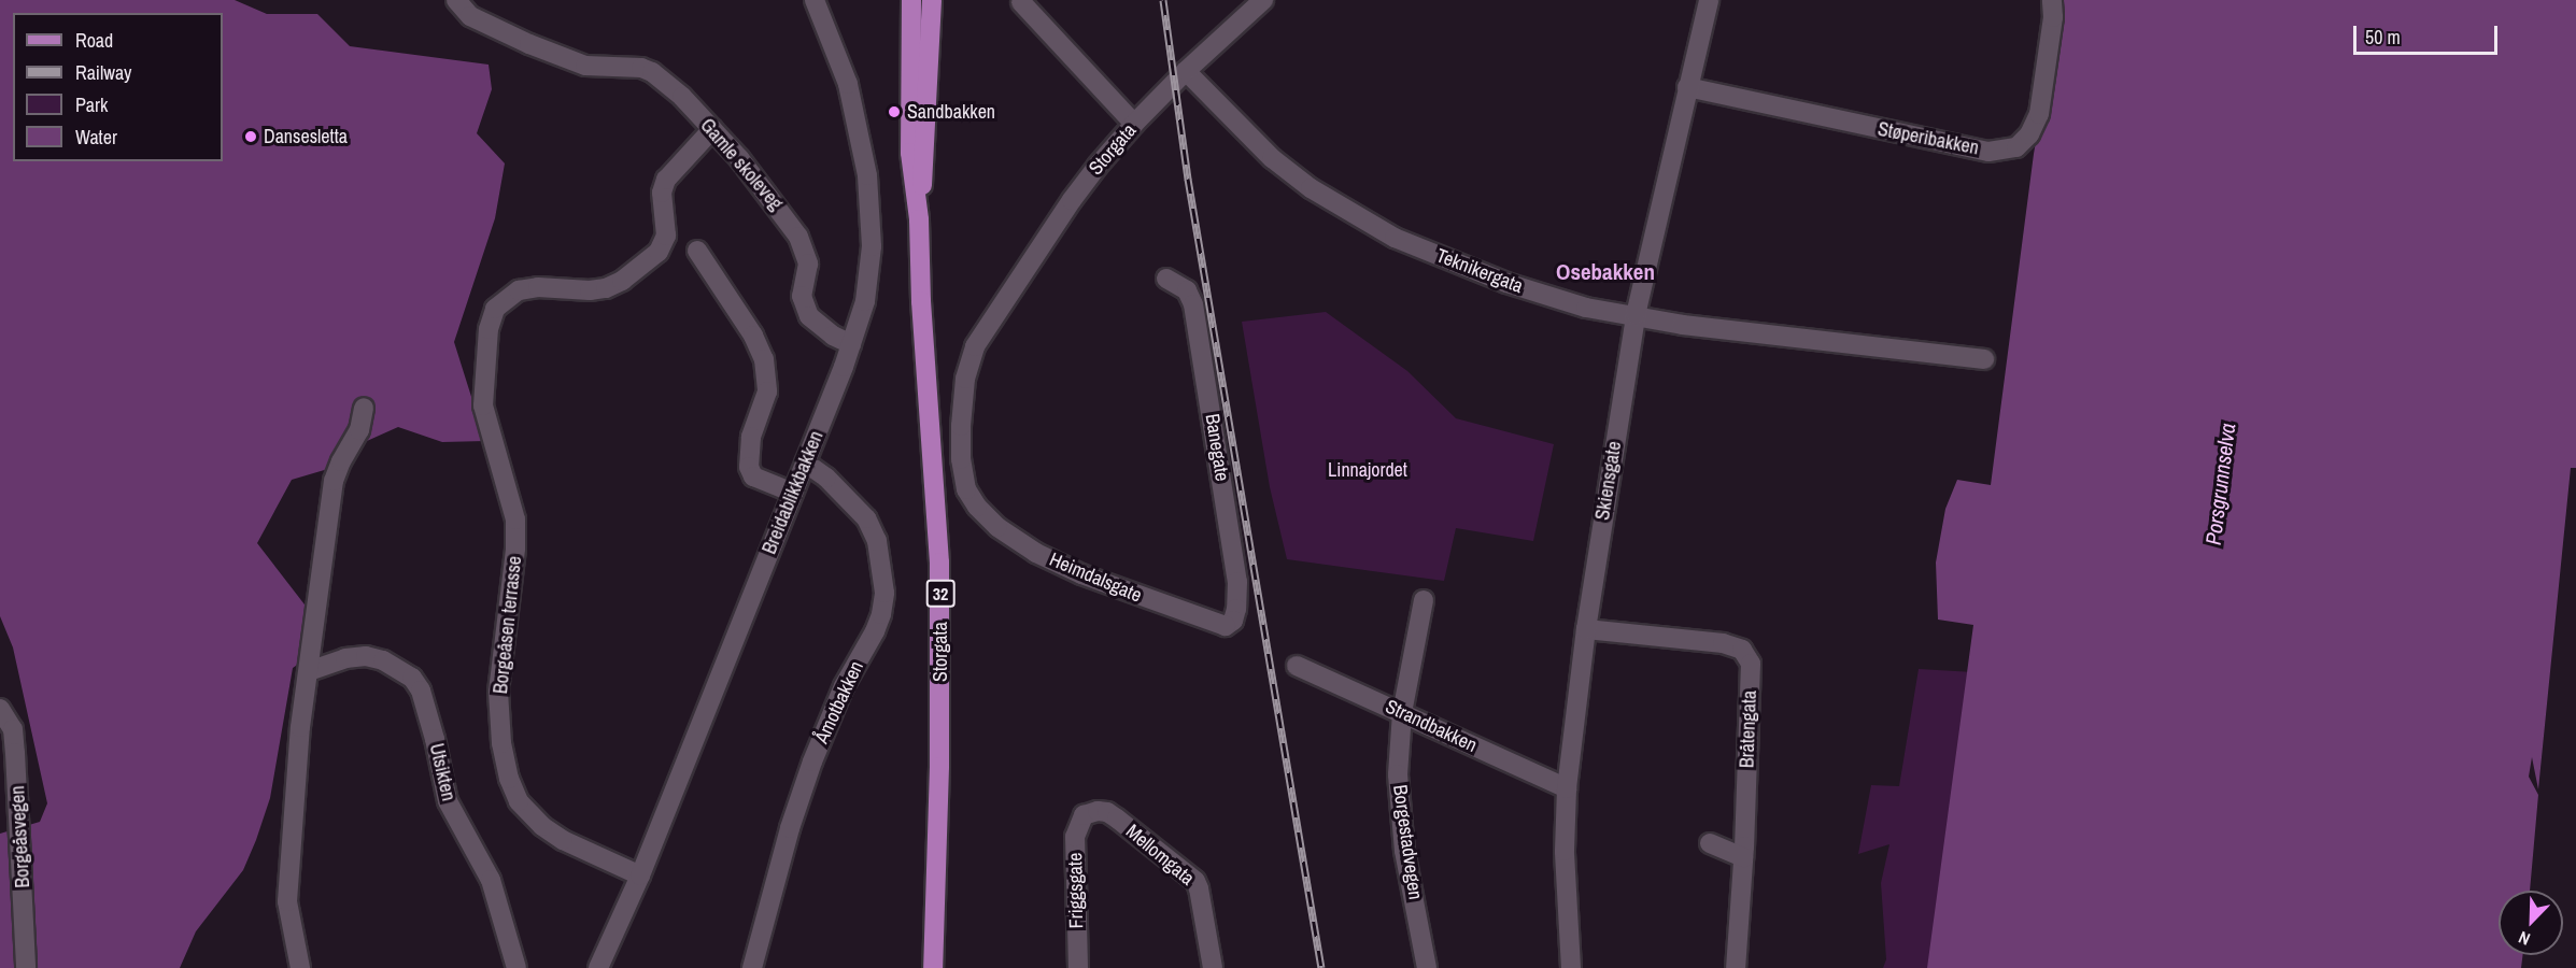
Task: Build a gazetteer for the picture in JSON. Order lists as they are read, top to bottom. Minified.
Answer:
{"streets":{"main road":["Storgata","32"],"street":["Støperibakken","Gamle skoleveg","Teknikergata","Banegate","Skiensgate","Breidablikkbakken","Heimdalsgate","Borgeåsen terrasse","Åmotbakken","Strandbakken","Bråtengata","Utsikten","Borgeåsvegen","Borgestadvegen","Mellomgata","Friggsgate"]},"crossings":[["Støperibakken","Skiensgate"],["Storgata","Teknikergata"],["Storgata","Heimdalsgate"],["Gamle skoleveg","Breidablikkbakken"],["Gamle skoleveg","Borgeåsen terrasse"],["Teknikergata","Skiensgate"],["Banegate","Heimdalsgate"],["Skiensgate","Strandbakken"],["Skiensgate","Bråtengata"],["Breidablikkbakken","Borgeåsen terrasse"],["Breidablikkbakken","Åmotbakken"],["Strandbakken","Borgestadvegen"],["Mellomgata","Friggsgate"]],"districts":["Osebakken"],"water":["Porsgrunnselva"],"parks":["Linnajordet"],"places":["Sandbakken","Dansesletta"],"legend":["Road","Railway","Park","Water"],"scale_bar":"50 m","north":"bottom left"}
